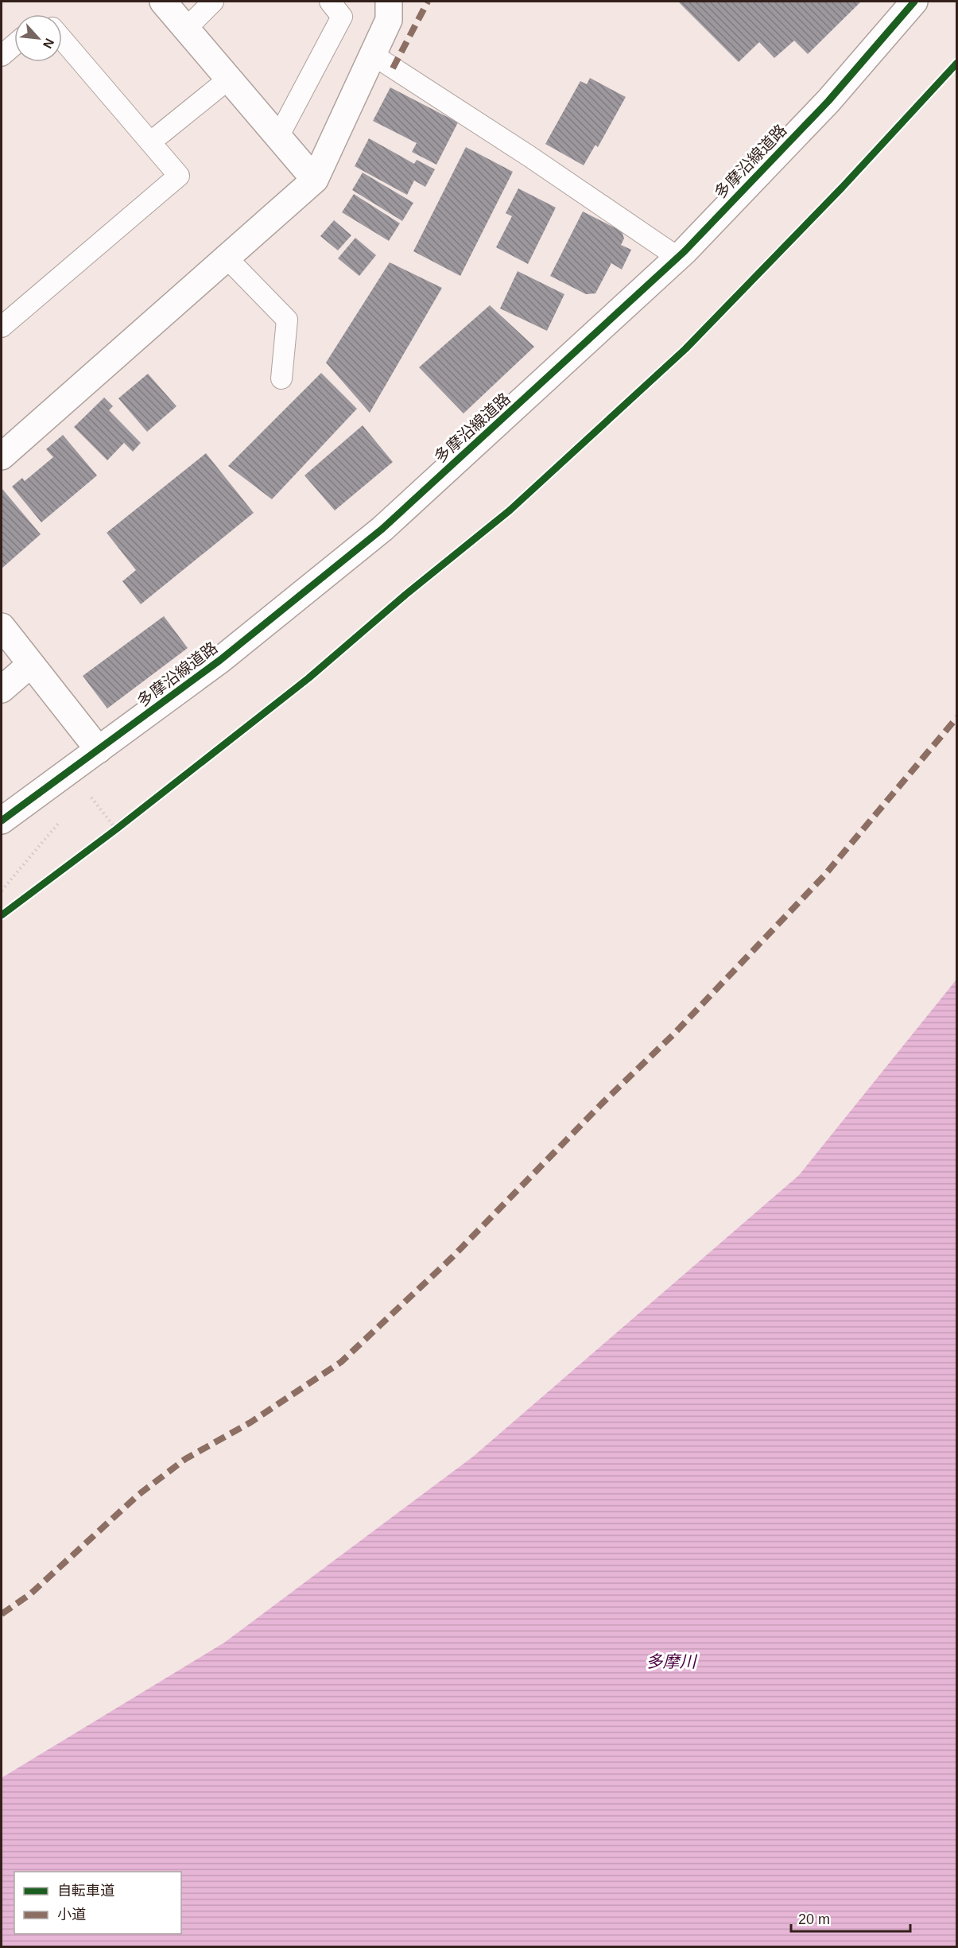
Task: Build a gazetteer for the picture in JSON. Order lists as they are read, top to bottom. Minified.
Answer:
{"streets":{"street":["多摩沿線道路"]},"water":["多摩川"],"legend":["自転車道","小道"],"scale_bar":"20 m","north":"bottom right"}
